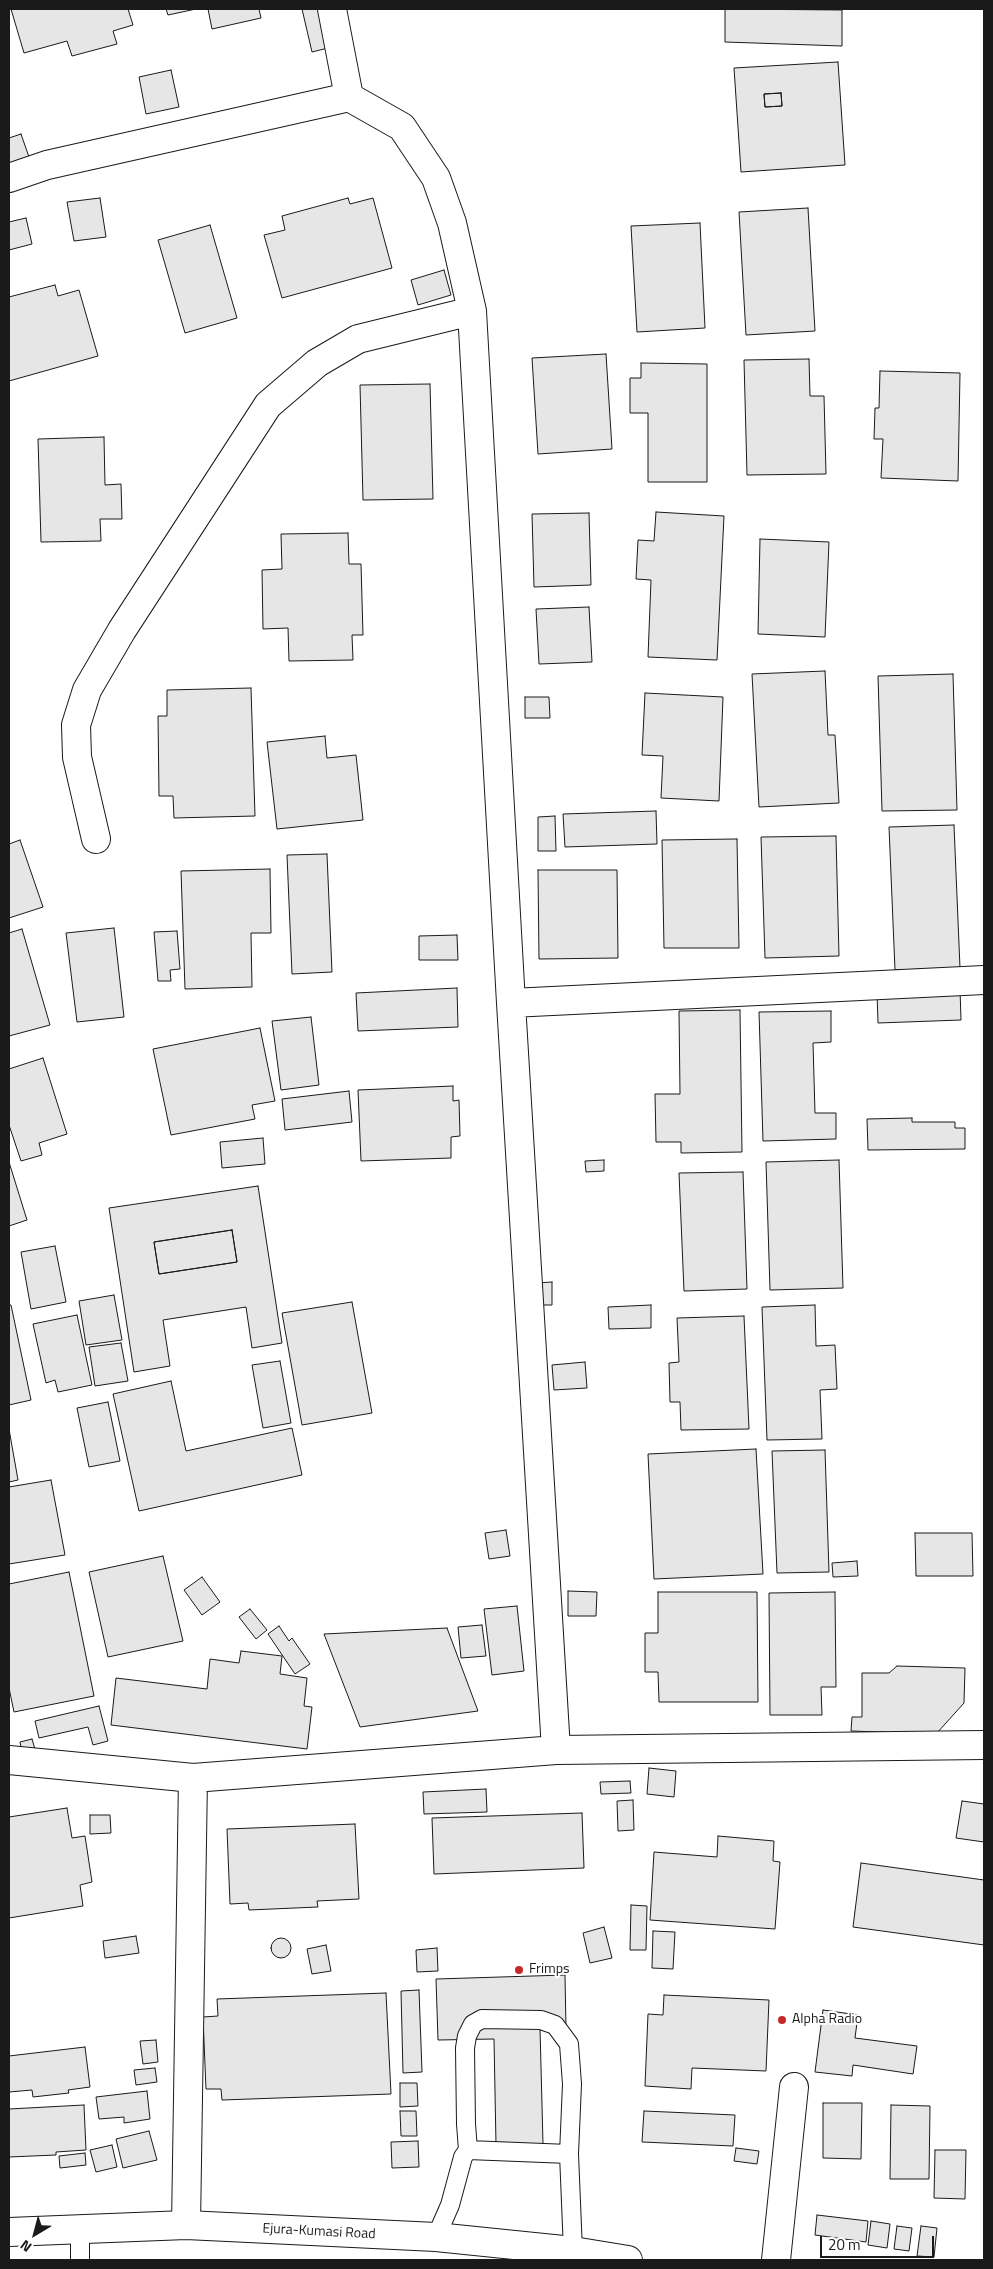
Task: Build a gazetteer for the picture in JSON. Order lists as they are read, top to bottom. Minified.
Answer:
{"streets":{"street":["Ejura-Kumasi Road"]},"places":["Frimps","Alpha Radio"],"scale_bar":"20 m","north":"bottom left"}
